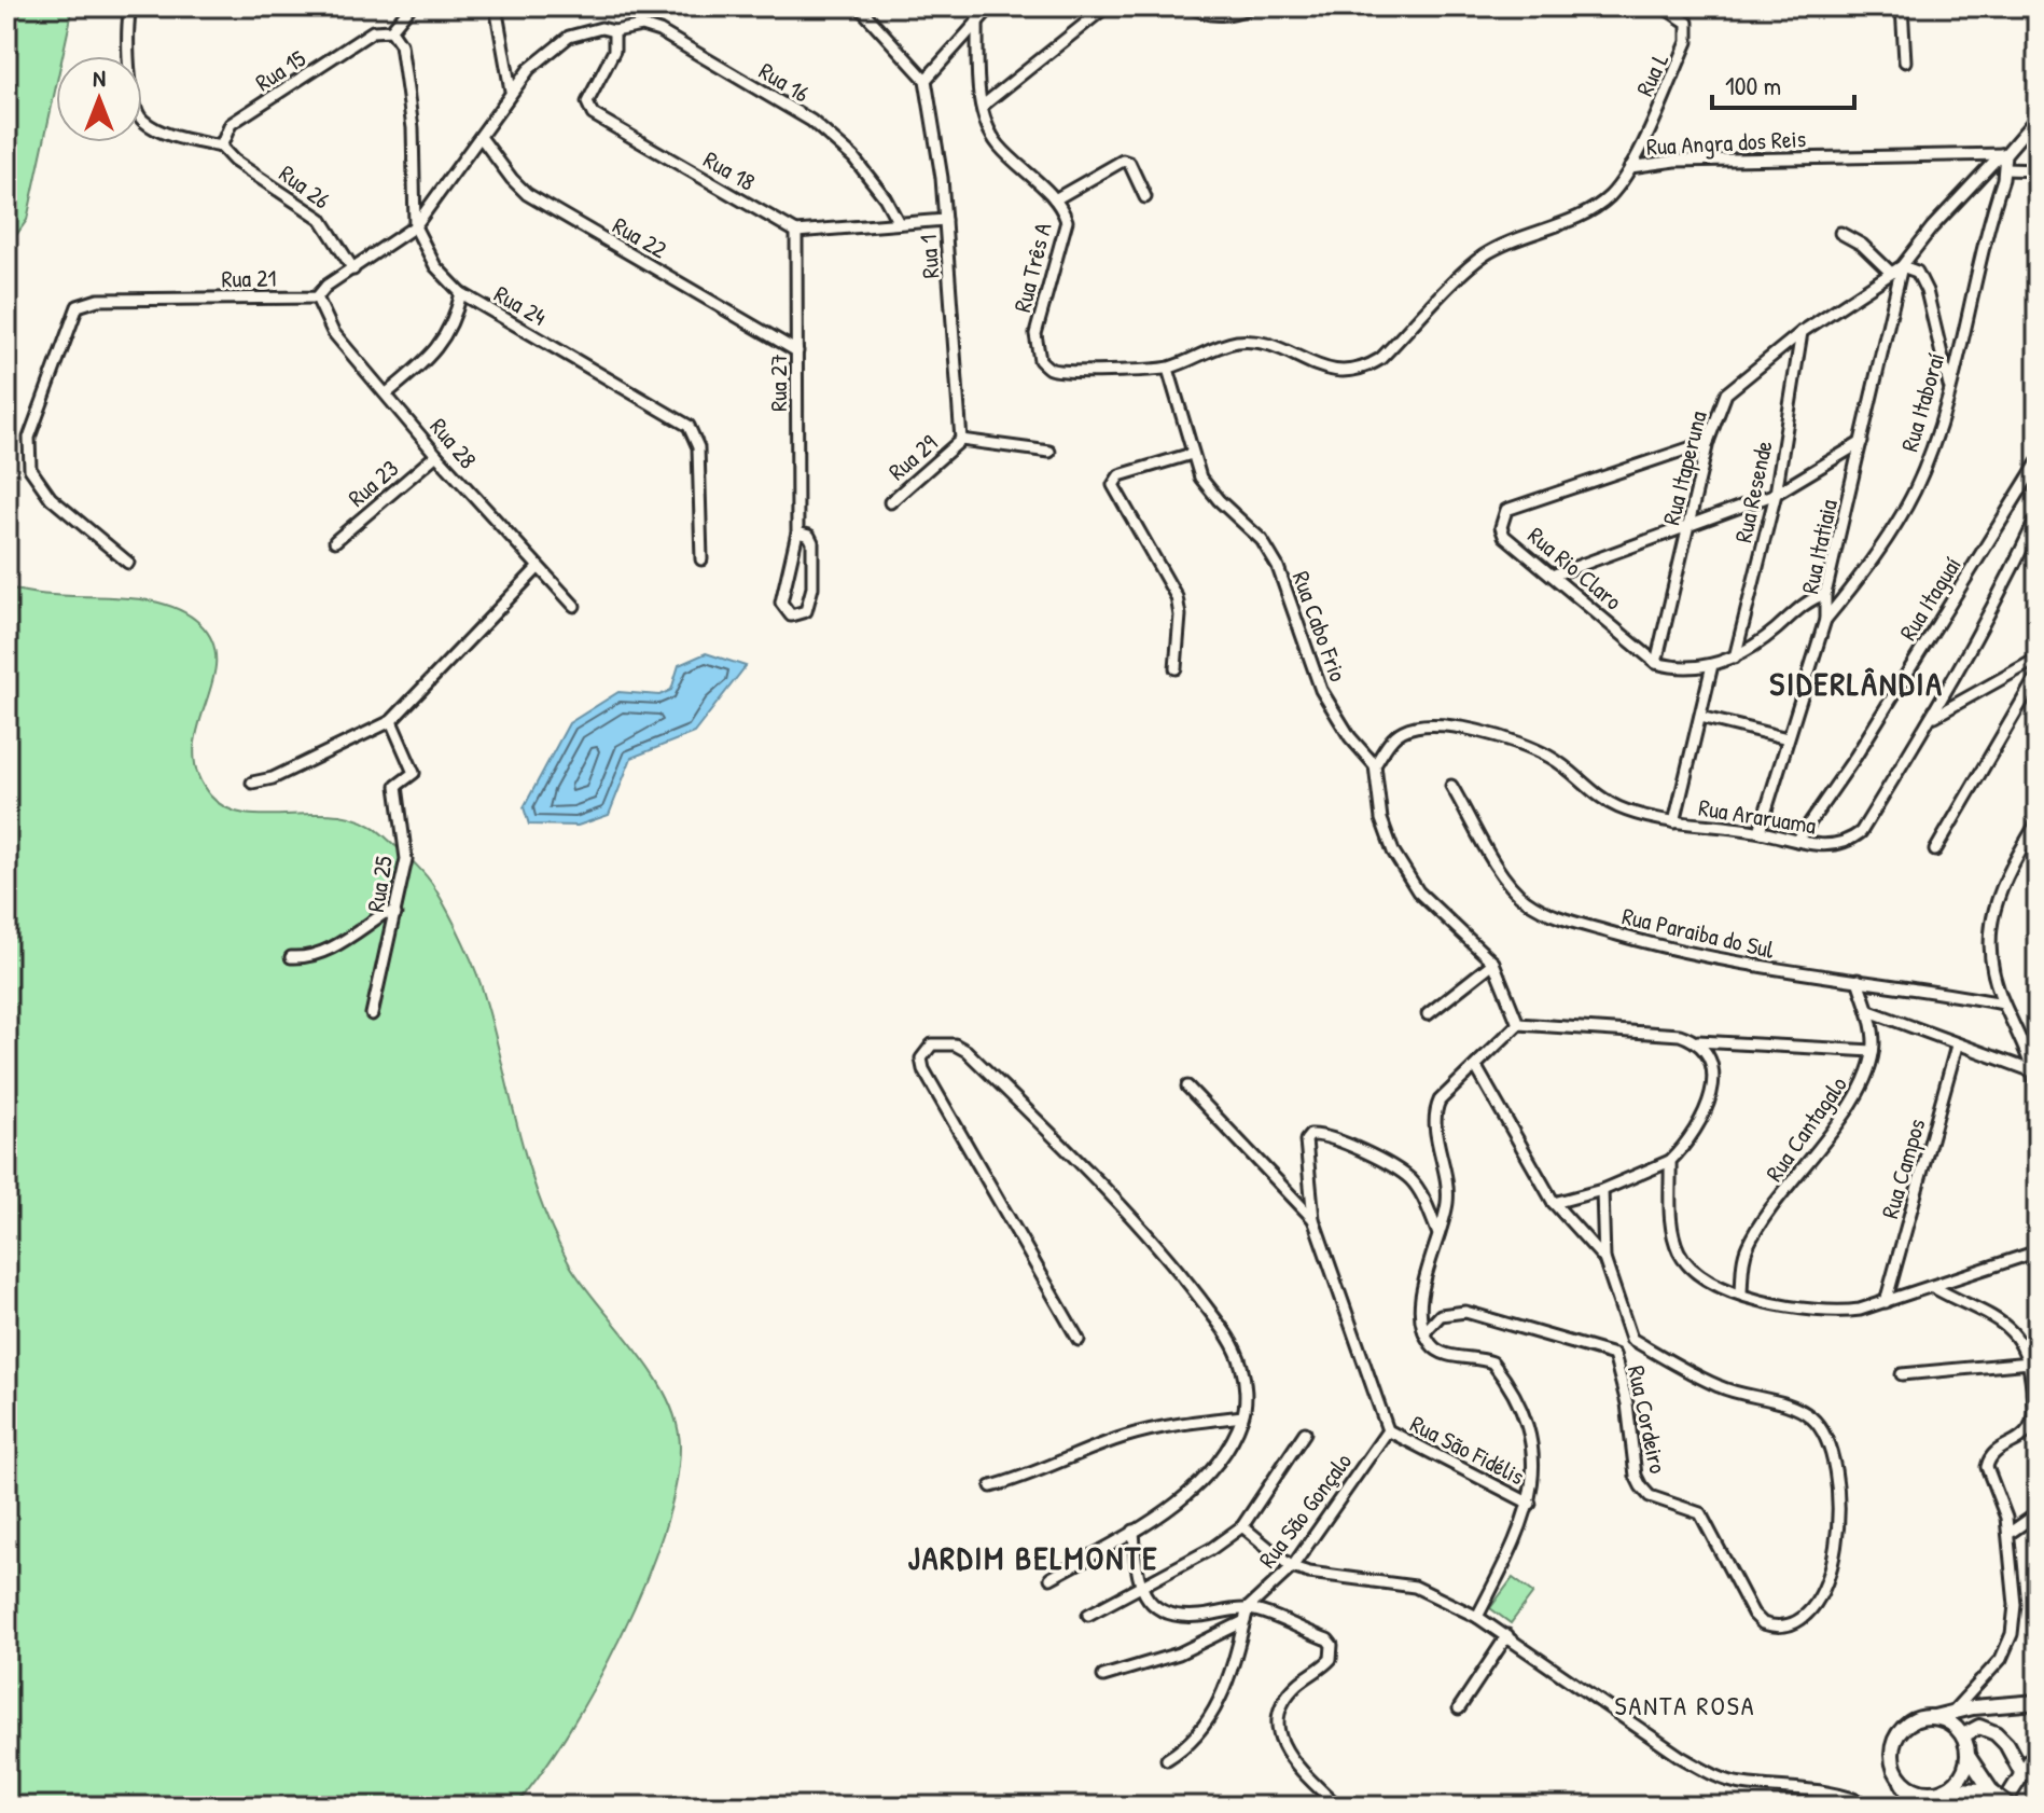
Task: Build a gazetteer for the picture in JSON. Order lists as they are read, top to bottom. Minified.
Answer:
{"streets":{"street":["Rua 15","Rua L","Rua 16","Rua Angra dos Reis","Rua 18","Rua 26","Rua 22","Rua 1","Rua Três A","Rua 21","Rua 24","Rua 27","Rua Itaboraí","Rua 28","Rua 29","Rua Itaperuna","Rua 23","Rua Resende","Rua Itatiaia","Rua Rio Claro","Rua Itaguaí","Rua Cabo Frio","Rua Araruama","Rua 25","Rua Paraiba do Sul","Rua Cantagalo","Rua Campos","Rua Cordeiro","Rua São Fidélis","Rua São Gonçalo"]},"crossings":[["Rua 15","Rua 26"],["Rua 15","Rua 24"],["Rua L","Rua Angra dos Reis"],["Rua 16","Rua 18"],["Rua Angra dos Reis","Rua Três A"],["Rua Angra dos Reis","Rua Itaperuna"],["Rua Angra dos Reis","Rua Cabo Frio"],["Rua 18","Rua 27"],["Rua 22","Rua 27"],["Rua 1","Rua 29"],["Rua 21","Rua 28"],["Rua Itaboraí","Rua Itatiaia"],["Rua 28","Rua 23"],["Rua Itaperuna","Rua Resende"],["Rua Itaperuna","Rua Itatiaia"],["Rua Itaperuna","Rua Rio Claro"],["Rua Itatiaia","Rua Araruama"],["Rua Itaguaí","Rua Araruama"],["Rua Cabo Frio","Rua Araruama"],["Rua Paraiba do Sul","Rua Cantagalo"],["Rua São Fidélis","Rua São Gonçalo"]],"districts":["SIDERLÂNDIA","JARDIM BELMONTE","SANTA ROSA"],"scale_bar":"100 m","north":"top"}
